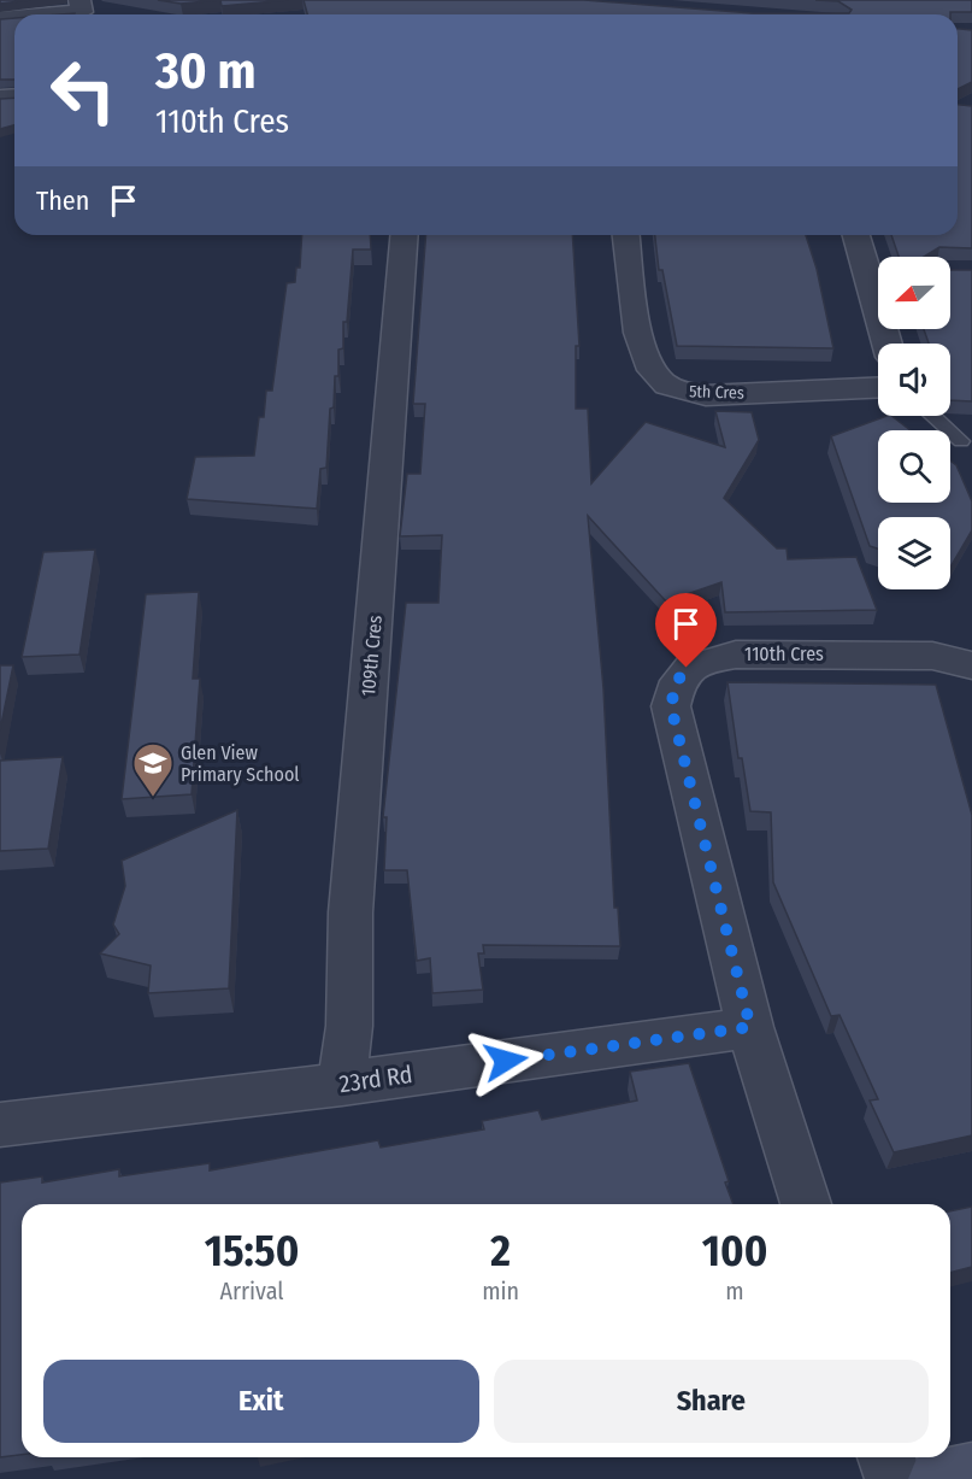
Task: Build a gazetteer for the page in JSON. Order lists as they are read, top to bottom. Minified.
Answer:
{"streets":{"street":["5th Cres","110th Cres","109th Cres","23rd Rd"]},"crossings":[["110th Cres","23rd Rd"],["109th Cres","23rd Rd"]],"places":{"school or university":["Glen View Primary School"]},"north":"left","page":{"turn":["30 m","110th Cres"],"then":"Then","eta":["15:50","Arrival","2","min","100","m"],"buttons":["Exit","Share"]}}
